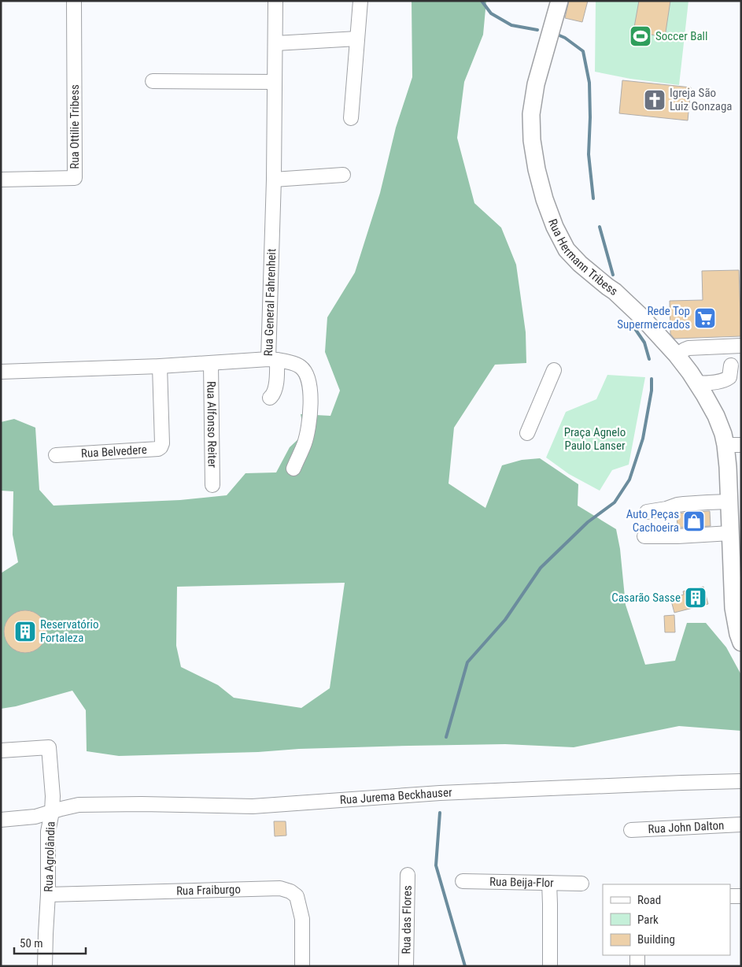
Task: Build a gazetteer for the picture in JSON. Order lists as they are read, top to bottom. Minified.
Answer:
{"streets":{"main road":["Rua Hermann Tribess"],"street":["Rua Ottilie Tribess","Rua General Fahrenheit","Rua Alfonso Reiter","Rua Belvedere","Rua Jurema Beckhauser","Rua John Dalton","Rua Agrolândia","Rua Beija-Flor","Rua Fraiburgo","Rua das Flores"]},"crossings":[["Rua General Fahrenheit","Rua Alfonso Reiter"],["Rua General Fahrenheit","Rua Belvedere"],["Rua Jurema Beckhauser","Rua Agrolândia"],["Rua Agrolândia","Rua Fraiburgo"]],"parks":["Praça Agnelo Paulo Lanser"],"places":{"sports":["Soccer Ball"],"church":["Igreja São Luiz Gonzaga"],"supermarket":["Rede Top Supermercados"],"shop":["Auto Peças Cachoeira"],"building":["Casarão Sasse","Reservatório Fortaleza"]},"legend":["Road","Park","Building"],"scale_bar":"50 m"}
